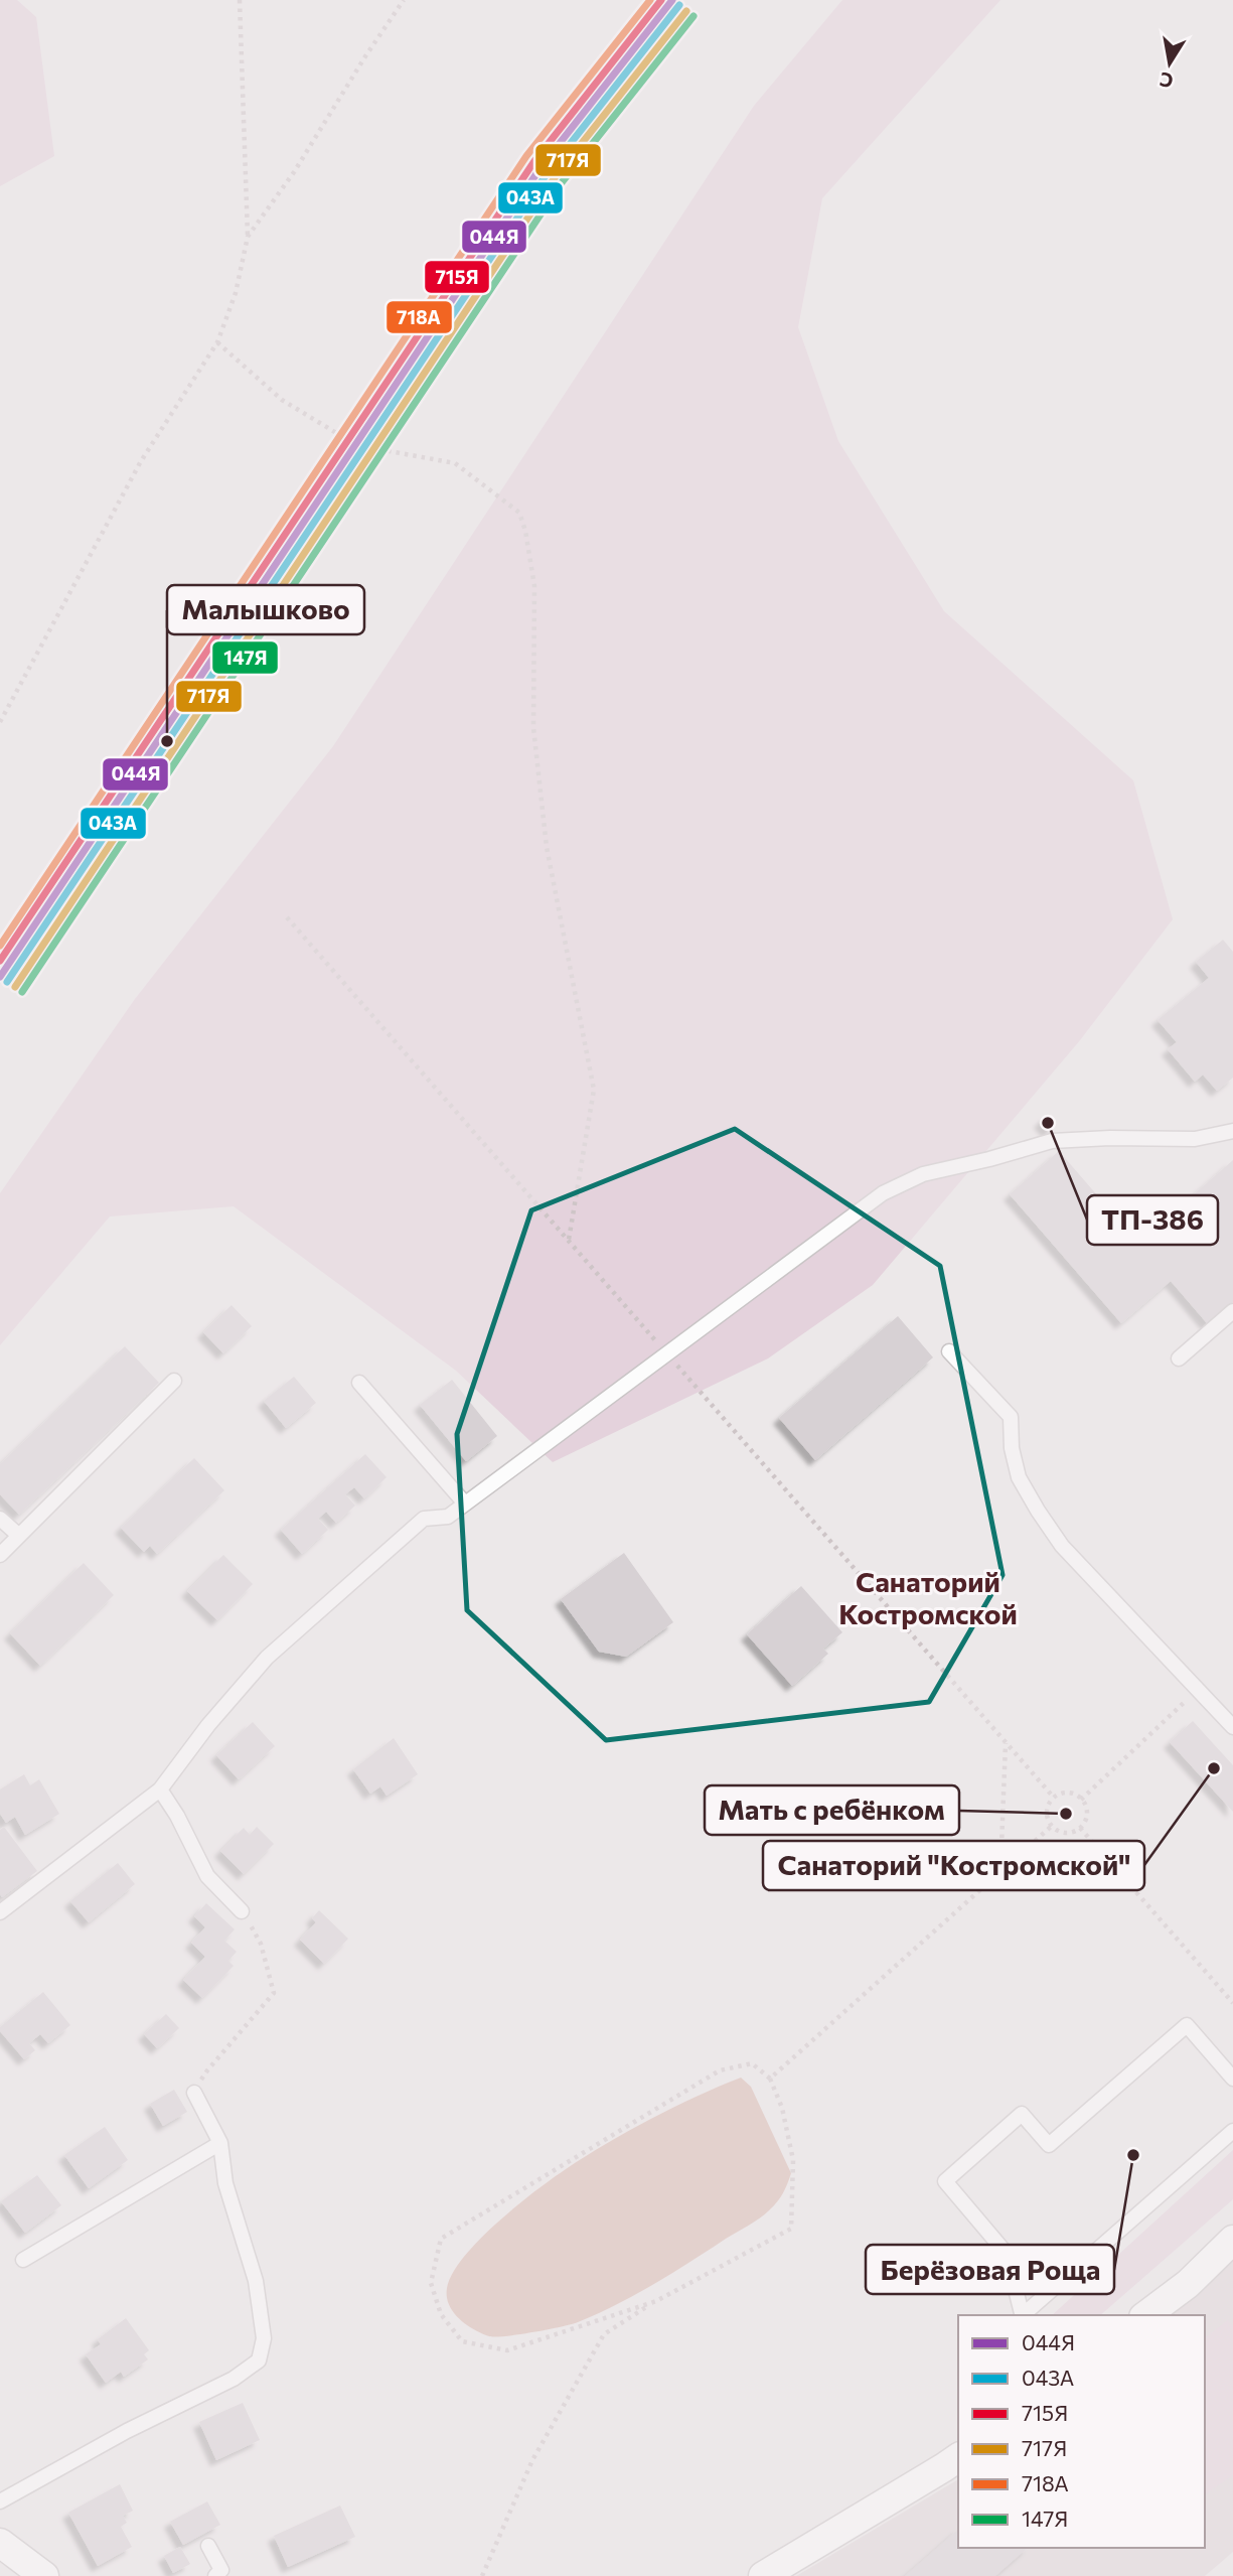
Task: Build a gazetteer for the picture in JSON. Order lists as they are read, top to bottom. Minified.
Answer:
{"districts":["Санаторий Костромской"],"places":["Малышково","ТП-386","Санаторий \"Костромской\"","Мать с ребёнком","Берёзовая Роща"],"lines":["transit line 044Я","transit line 715Я","transit line 718А","transit line 043А","transit line 717Я","transit line 147Я"],"legend":["044Я","043А","715Я","717Я","718А","147Я"],"north":"bottom"}
